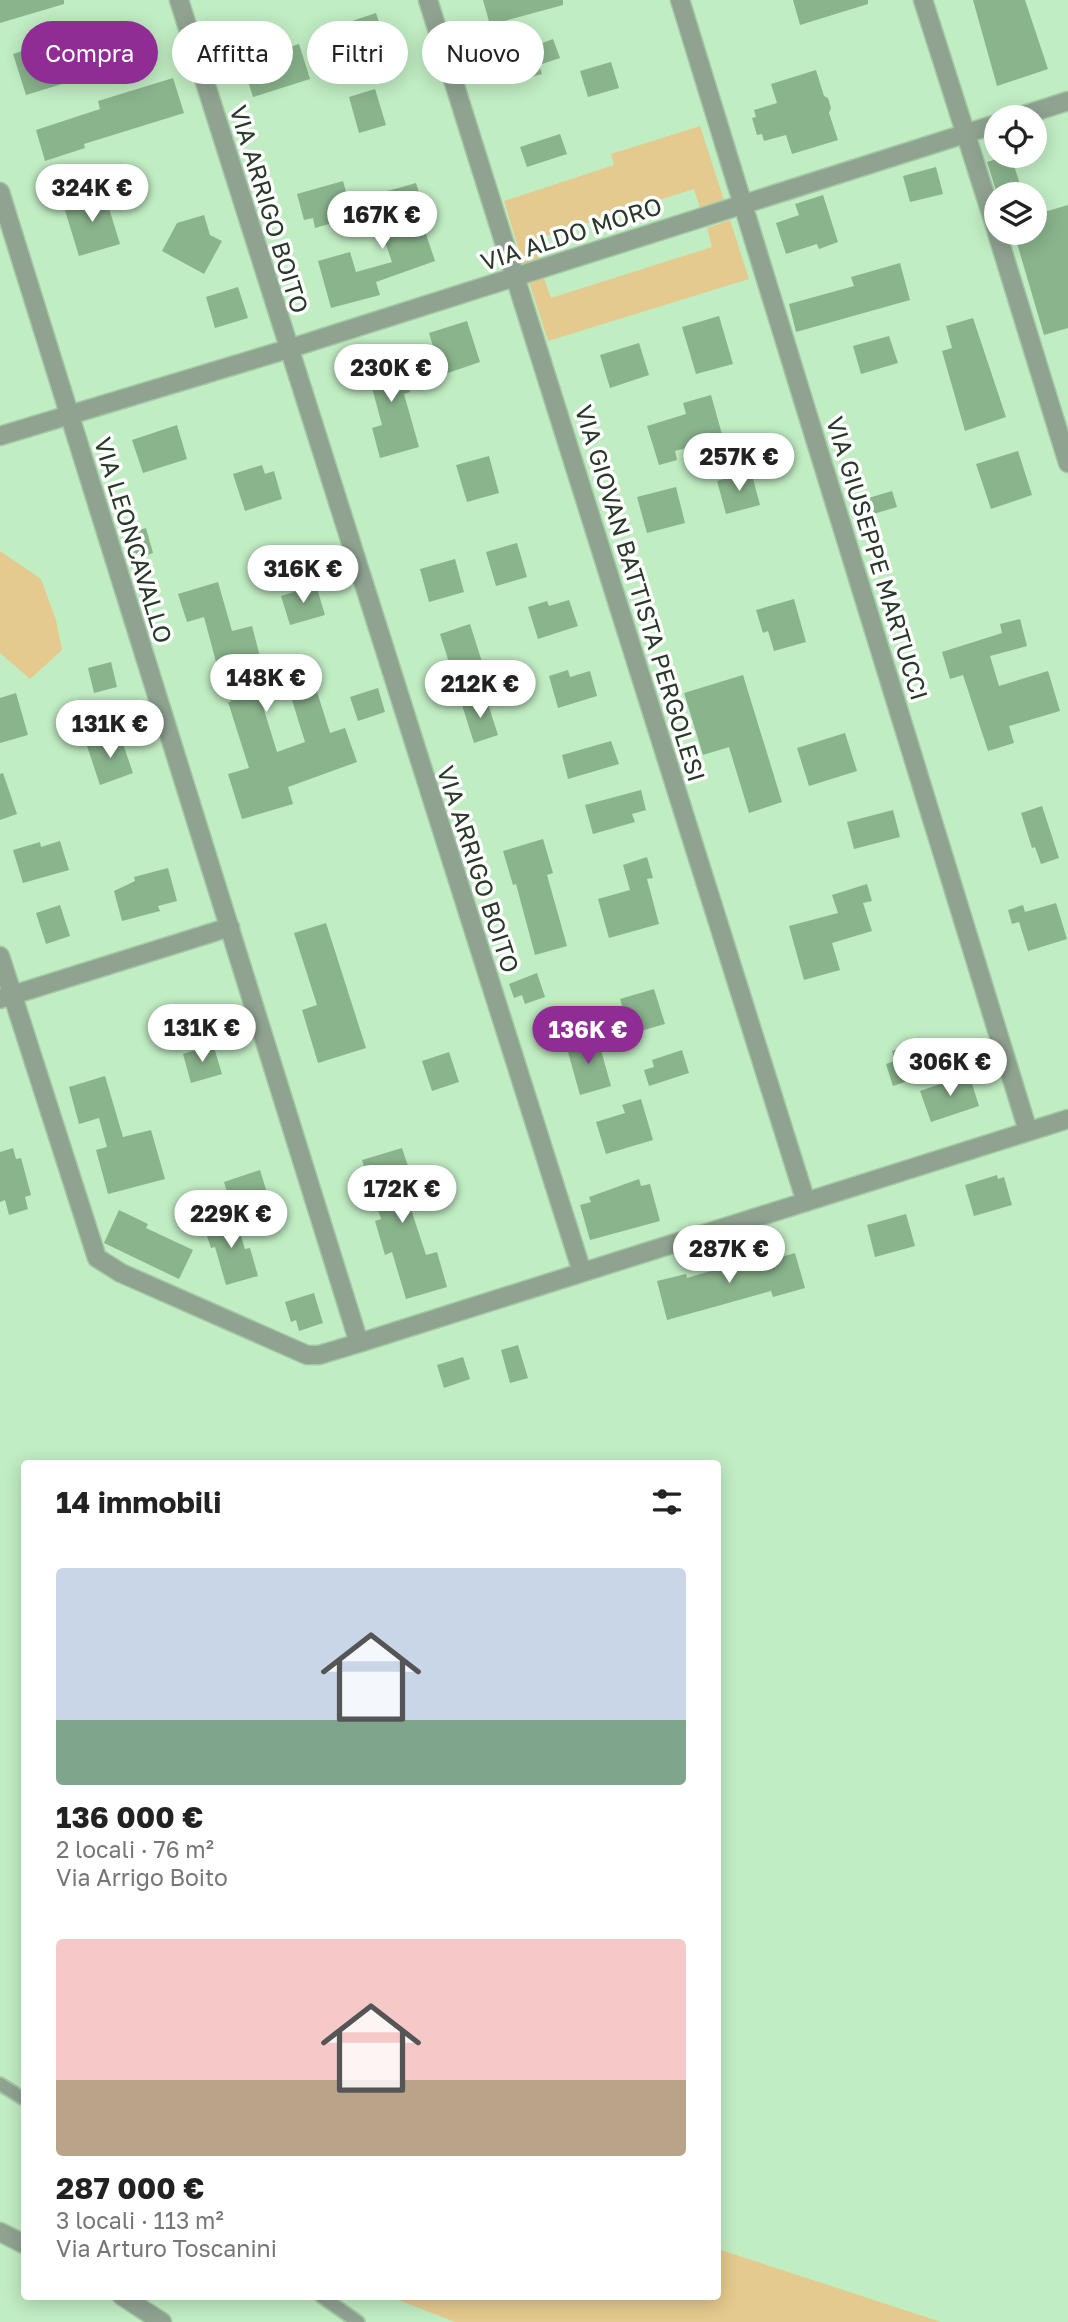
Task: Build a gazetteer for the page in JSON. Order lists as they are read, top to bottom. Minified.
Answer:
{"streets":{"street":["VIA ARRIGO BOITO","VIA ALDO MORO","VIA LEONCAVALLO","VIA GIUSEPPE MARTUCCI","VIA GIOVAN BATTISTA PERGOLESI"]},"crossings":[["VIA ARRIGO BOITO","VIA ALDO MORO"],["VIA ALDO MORO","VIA LEONCAVALLO"],["VIA ALDO MORO","VIA GIUSEPPE MARTUCCI"],["VIA ALDO MORO","VIA GIOVAN BATTISTA PERGOLESI"]],"page":{"chip":["Compra","Affitta","Filtri","Nuovo"],"price":["324K €","167K €","230K €","257K €","316K €","148K €","212K €","131K €","131K €","136K €","306K €","172K €","229K €","287K €"],"heading":"14 immobili","list":[{"name":"136 000 €","note":"2 locali · 76 m² · Via Arrigo Boito"},{"name":"287 000 €","note":"3 locali · 113 m² · Via Arturo Toscanini"}]}}
